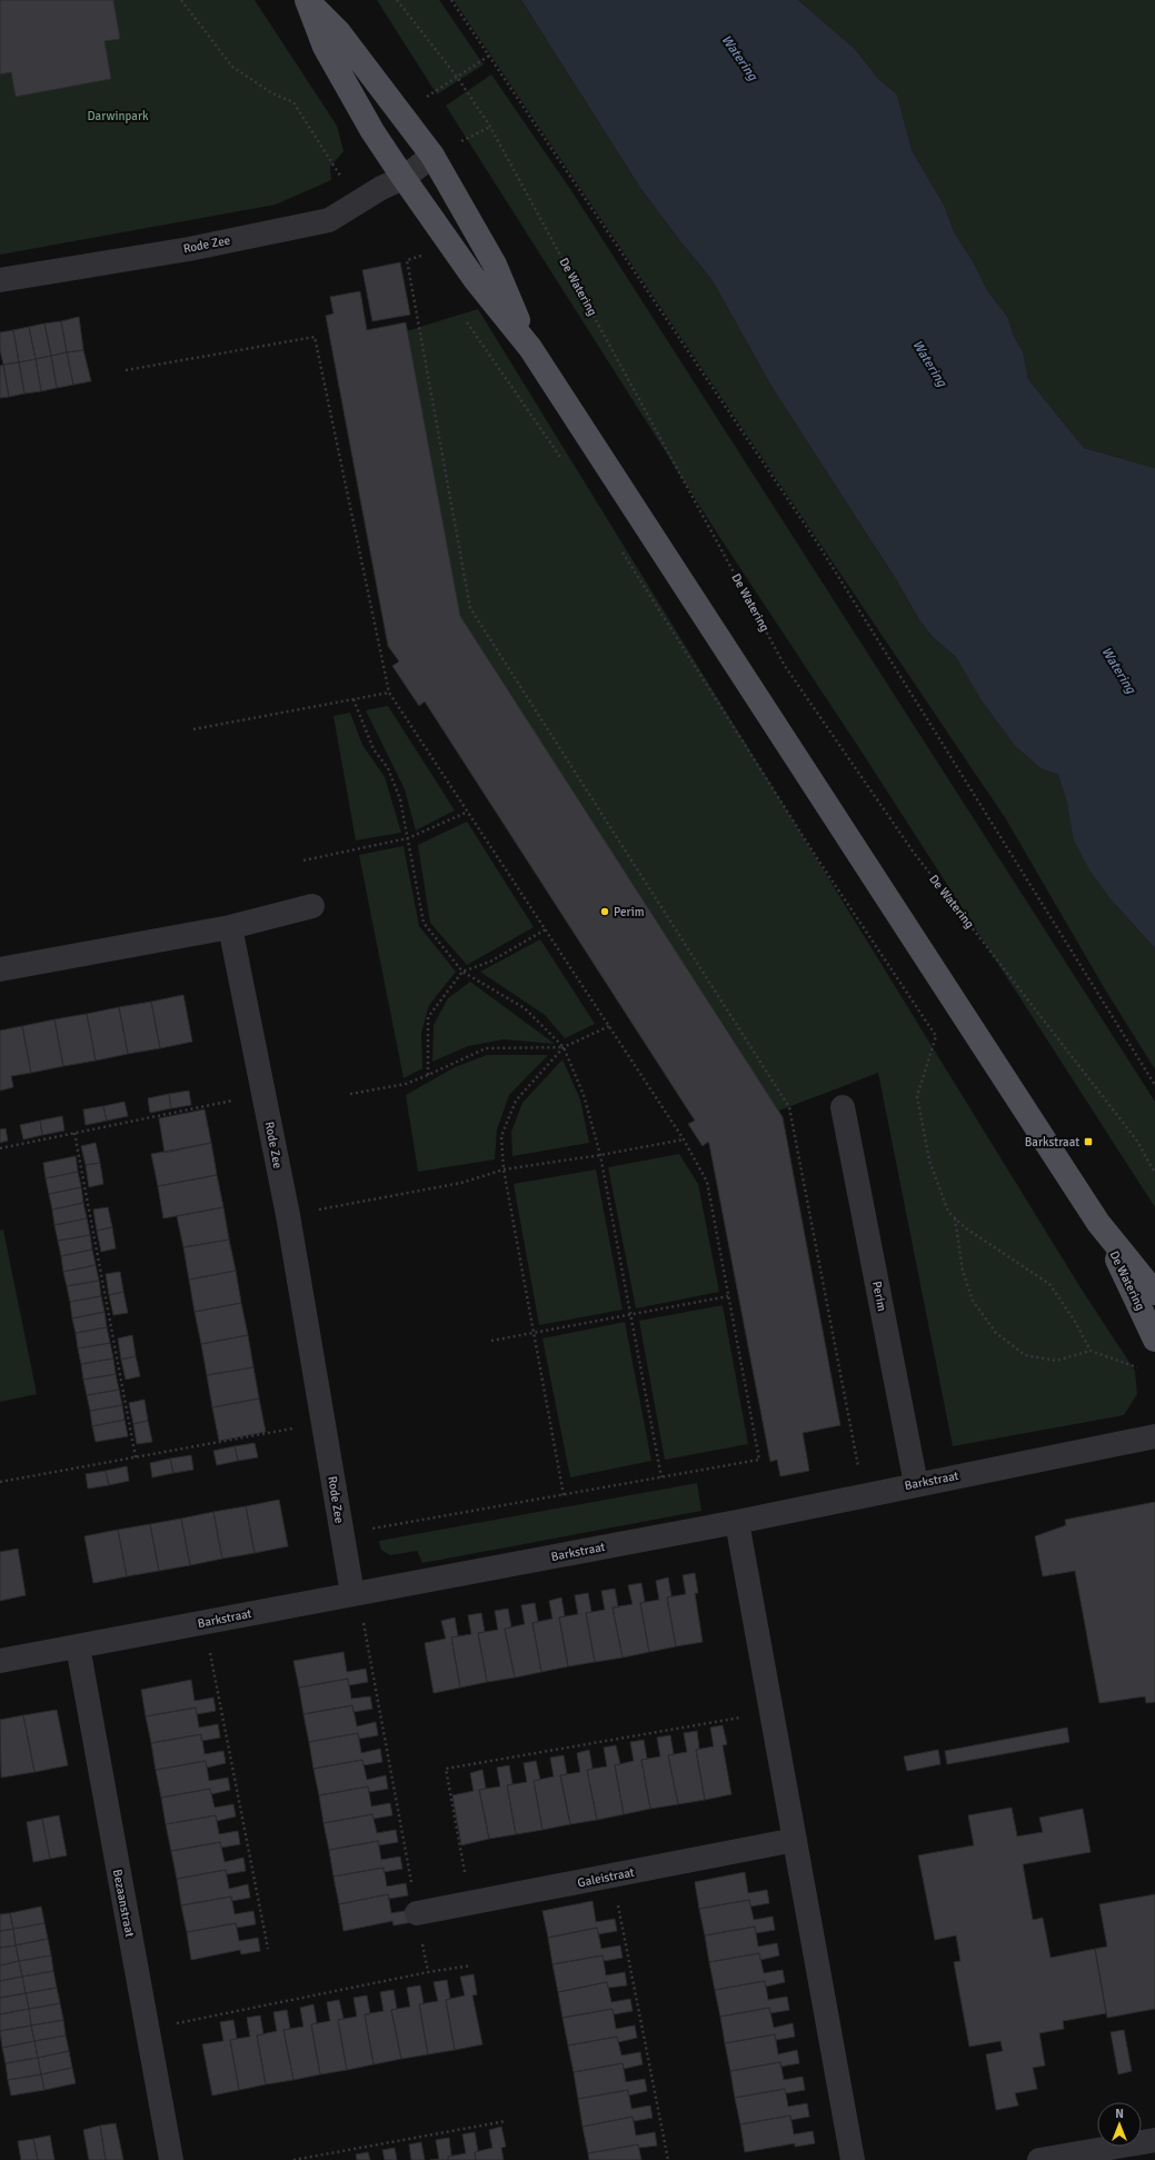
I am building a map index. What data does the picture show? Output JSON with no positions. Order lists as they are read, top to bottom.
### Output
{
  "streets": {
    "main road": ["De Watering"],
    "street": [
      "Rode Zee",
      "Perim",
      "Barkstraat",
      "Galeistraat",
      "Bezaanstraat"
    ]
  },
  "crossings": [
    ["Rode Zee", "De Watering"],
    ["Rode Zee", "Barkstraat"],
    ["Perim", "Barkstraat"],
    ["Barkstraat", "Bezaanstraat"]
  ],
  "water": ["Watering"],
  "parks": ["Darwinpark"],
  "places": {
    "other": ["Perim"],
    "transit": ["Barkstraat"]
  },
  "north": "top"
}
